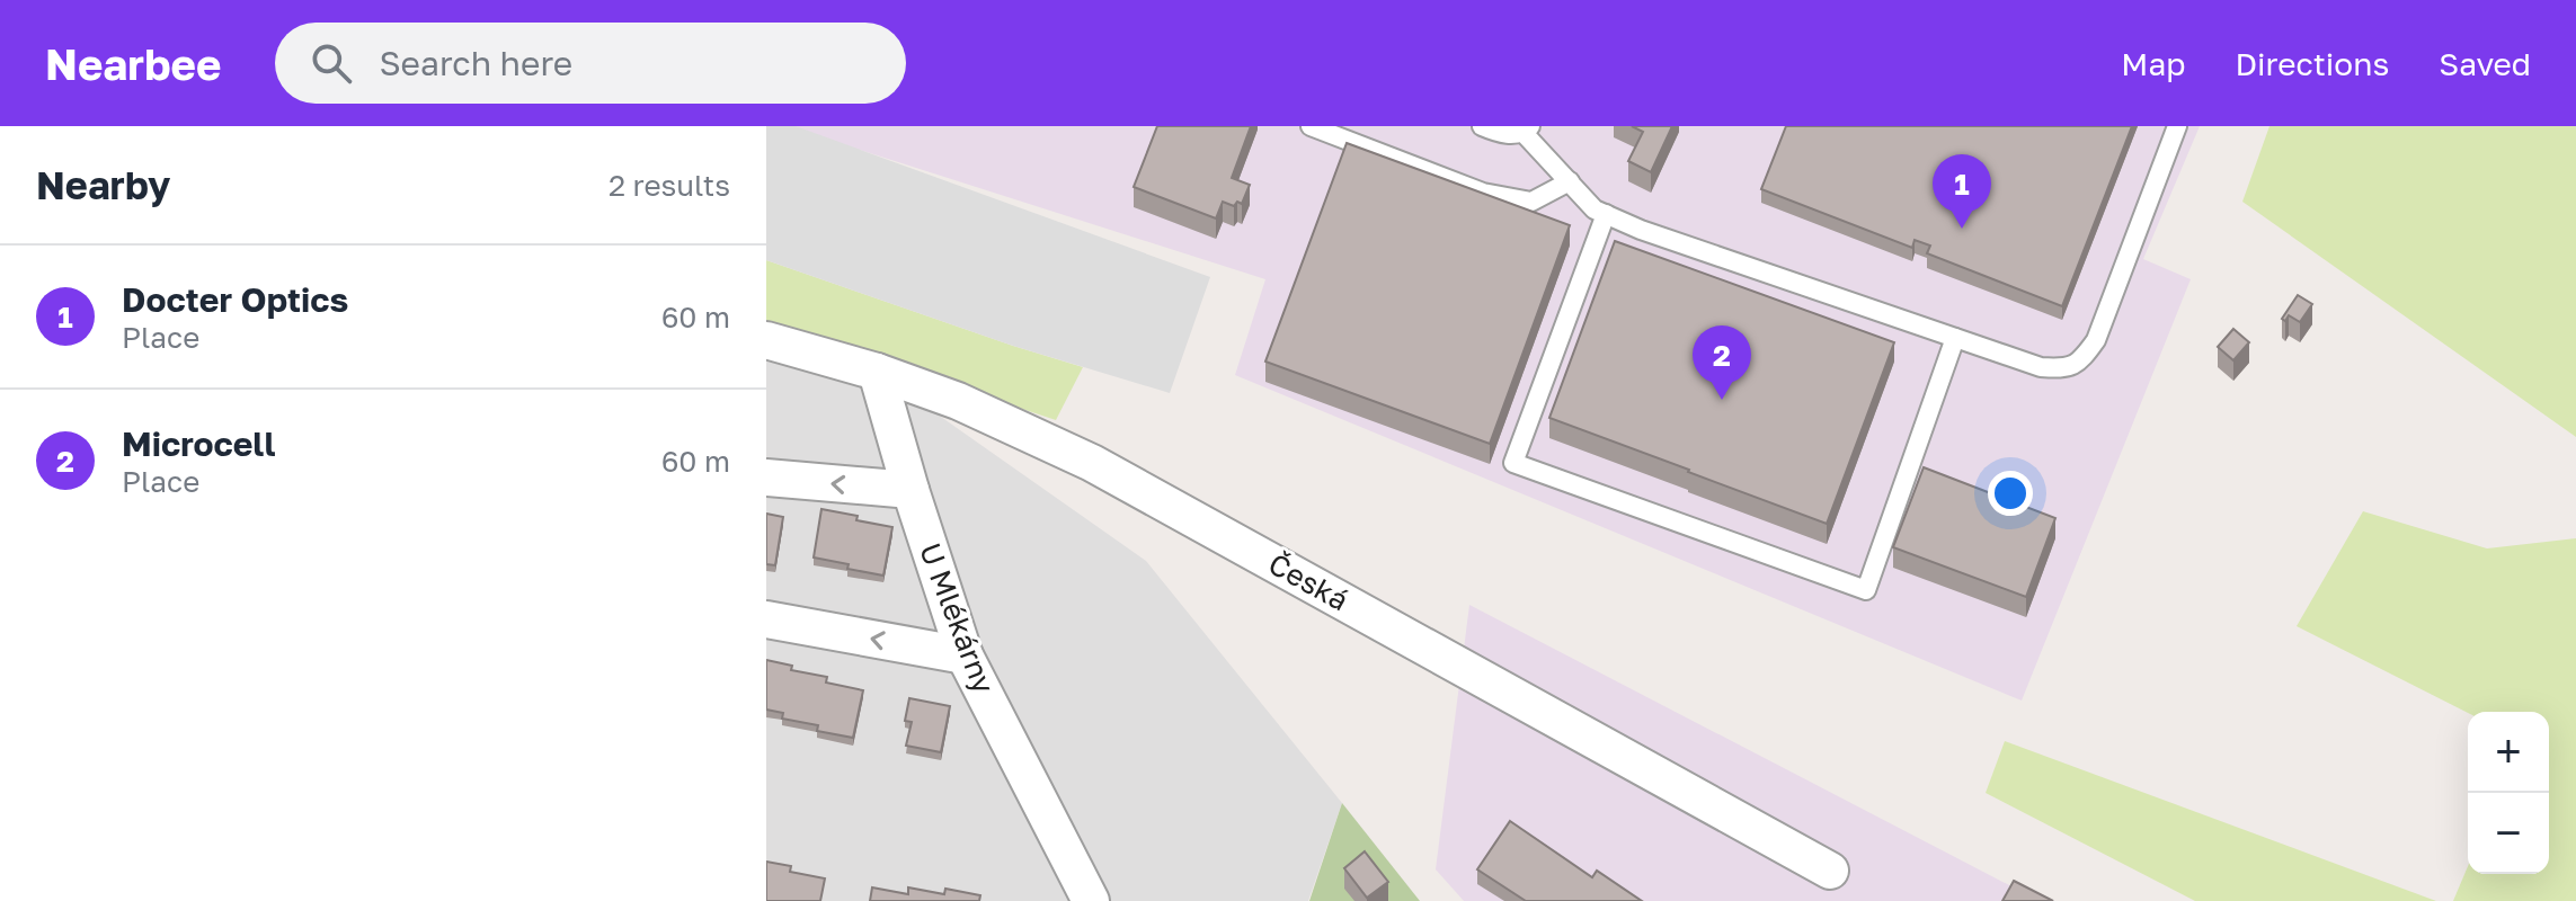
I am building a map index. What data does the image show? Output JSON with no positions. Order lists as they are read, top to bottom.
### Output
{
  "streets": {
    "street": ["Česká", "U Mlékárny"]
  },
  "crossings": [
    ["Česká", "U Mlékárny"]
  ],
  "page": {
    "header": "Nearbee",
    "search": "Search here",
    "nav": ["Map", "Directions", "Saved"],
    "heading": ["Nearby", "2 results"],
    "pins": ["1", "2"],
    "list": [
      {
        "mark": "1",
        "name": "Docter Optics",
        "note": "Place",
        "value": "60 m"
      },
      {
        "mark": "2",
        "name": "Microcell",
        "note": "Place",
        "value": "60 m"
      }
    ],
    "map_buttons": ["+", "−"]
  }
}
